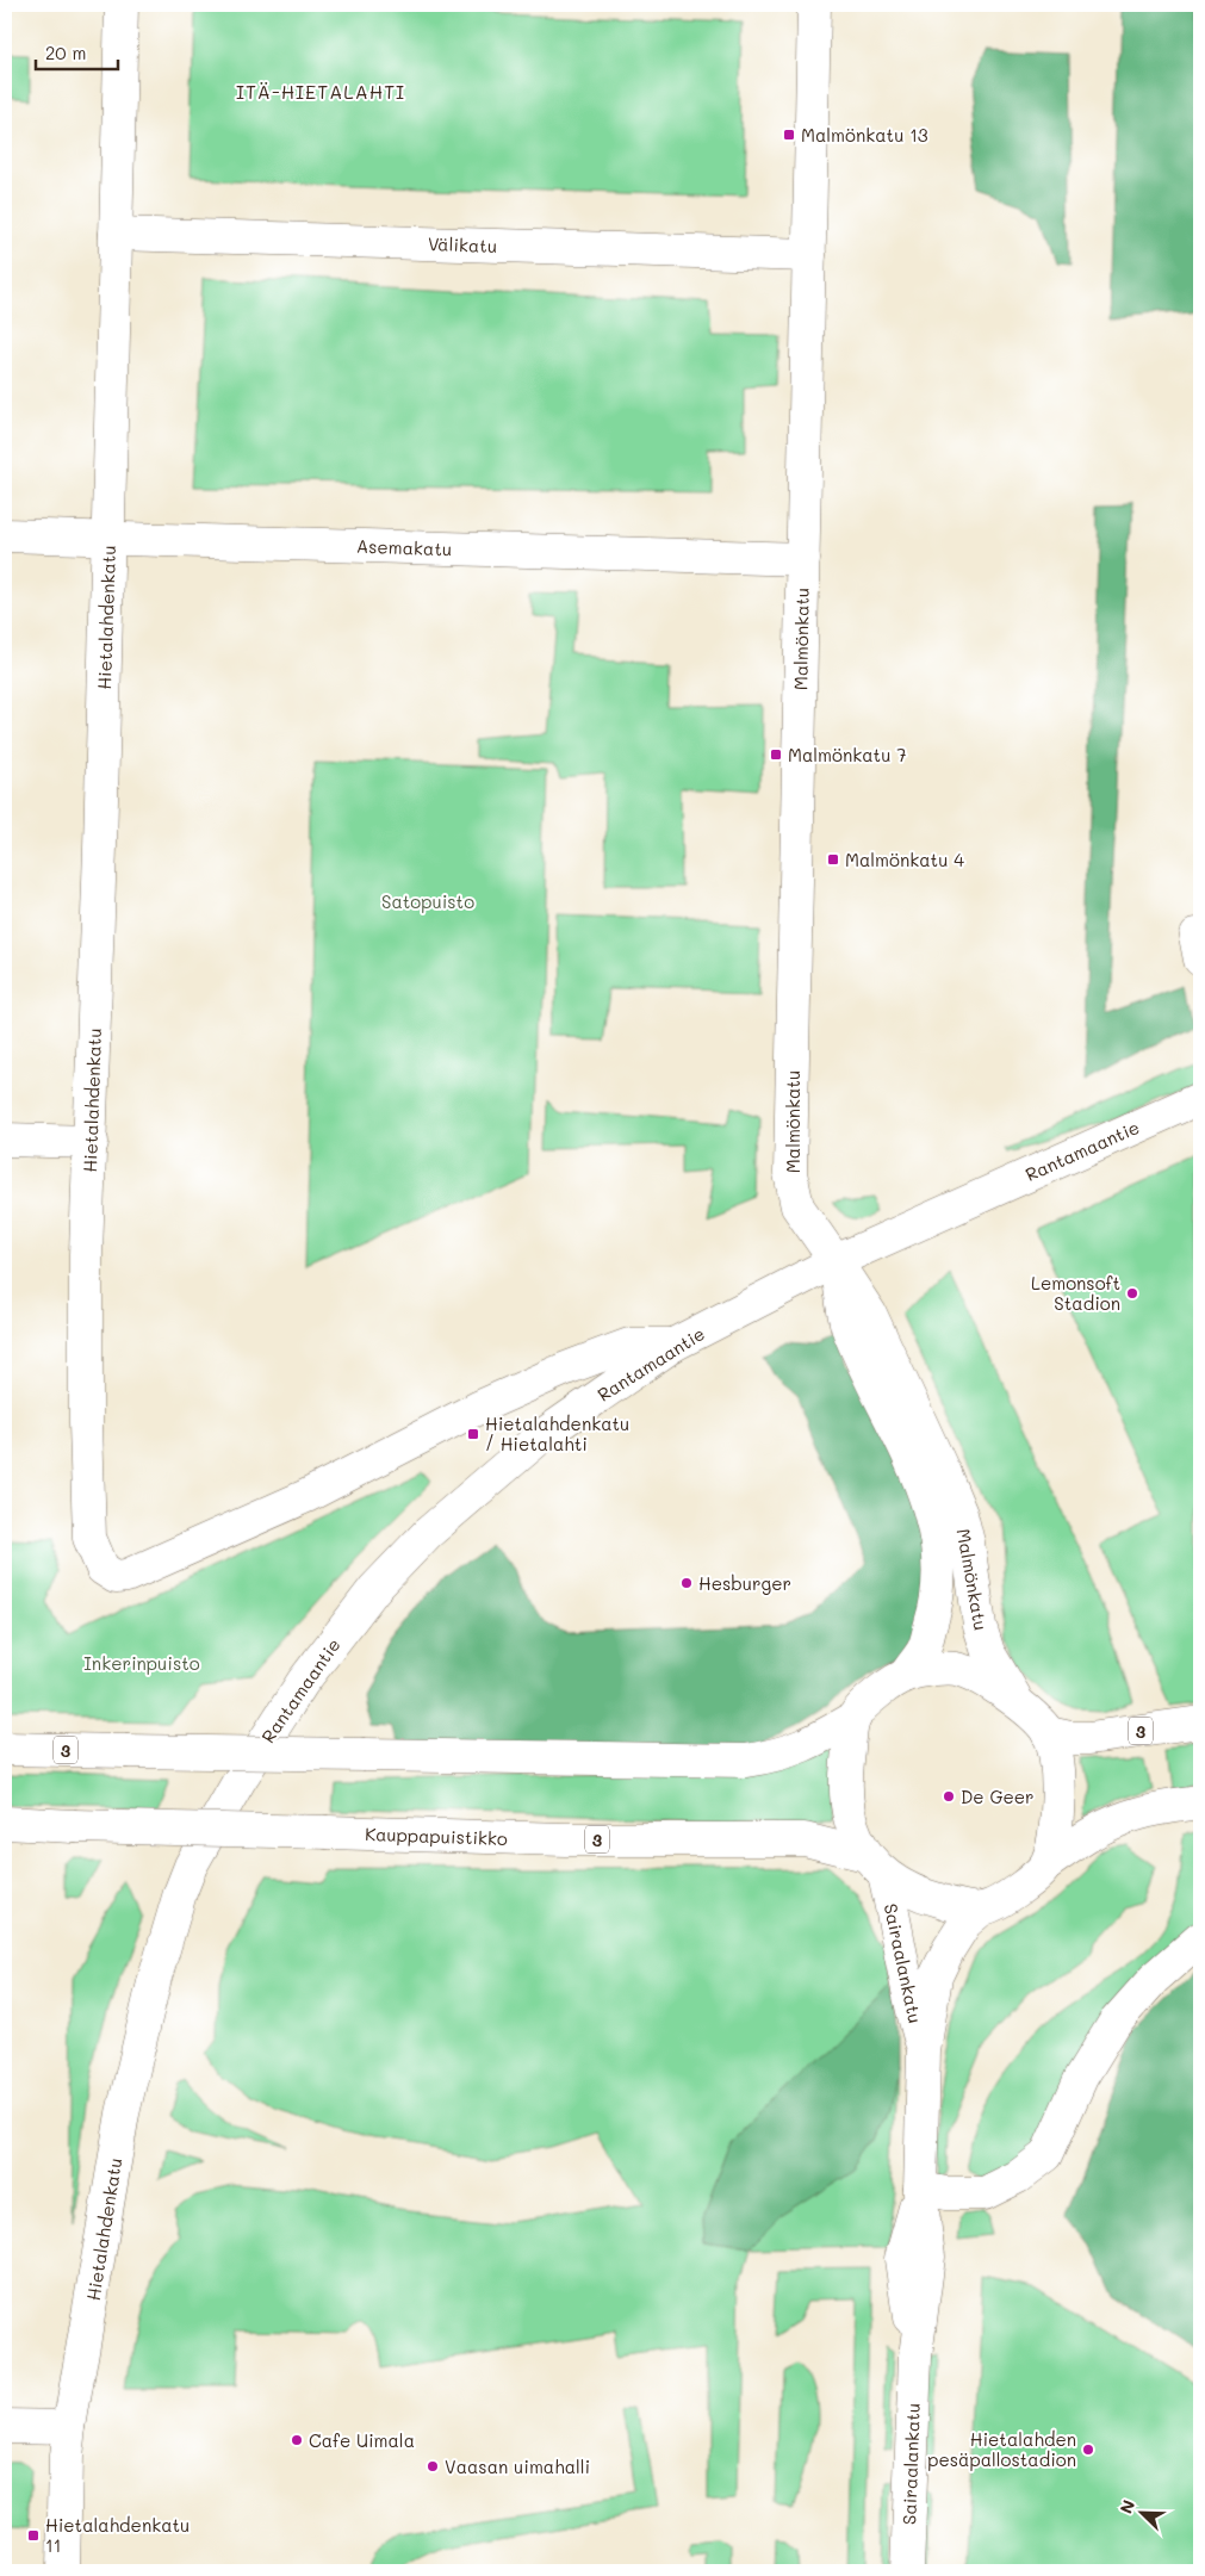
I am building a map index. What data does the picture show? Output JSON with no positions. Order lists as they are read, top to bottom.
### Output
{
  "streets": {
    "main road": [
      "Välikatu",
      "Asemakatu",
      "Hietalahdenkatu",
      "Malmönkatu",
      "Rantamaantie",
      "3",
      "Kauppapuistikko",
      "Sairaalankatu"
    ]
  },
  "crossings": [
    ["Välikatu", "Hietalahdenkatu"],
    ["Välikatu", "Malmönkatu"],
    ["Asemakatu", "Hietalahdenkatu"],
    ["Asemakatu", "Malmönkatu"],
    ["Hietalahdenkatu", "Rantamaantie"],
    ["Malmönkatu", "Rantamaantie"],
    ["Malmönkatu", "3"],
    ["3", "Kauppapuistikko"],
    ["3", "Sairaalankatu"],
    ["Kauppapuistikko", "Sairaalankatu"]
  ],
  "districts": ["ITÄ-HIETALAHTI"],
  "parks": ["Satopuisto", "Inkerinpuisto"],
  "places": {
    "transit": [
      "Malmönkatu 13",
      "Malmönkatu 7",
      "Malmönkatu 4",
      "Hietalahdenkatu / Hietalahti",
      "Hietalahdenkatu 11"
    ],
    "other": [
      "Lemonsoft Stadion",
      "Hesburger",
      "De Geer",
      "Cafe Uimala",
      "Hietalahden pesäpallostadion",
      "Vaasan uimahalli"
    ]
  },
  "scale_bar": "20 m",
  "north": "top left"
}
